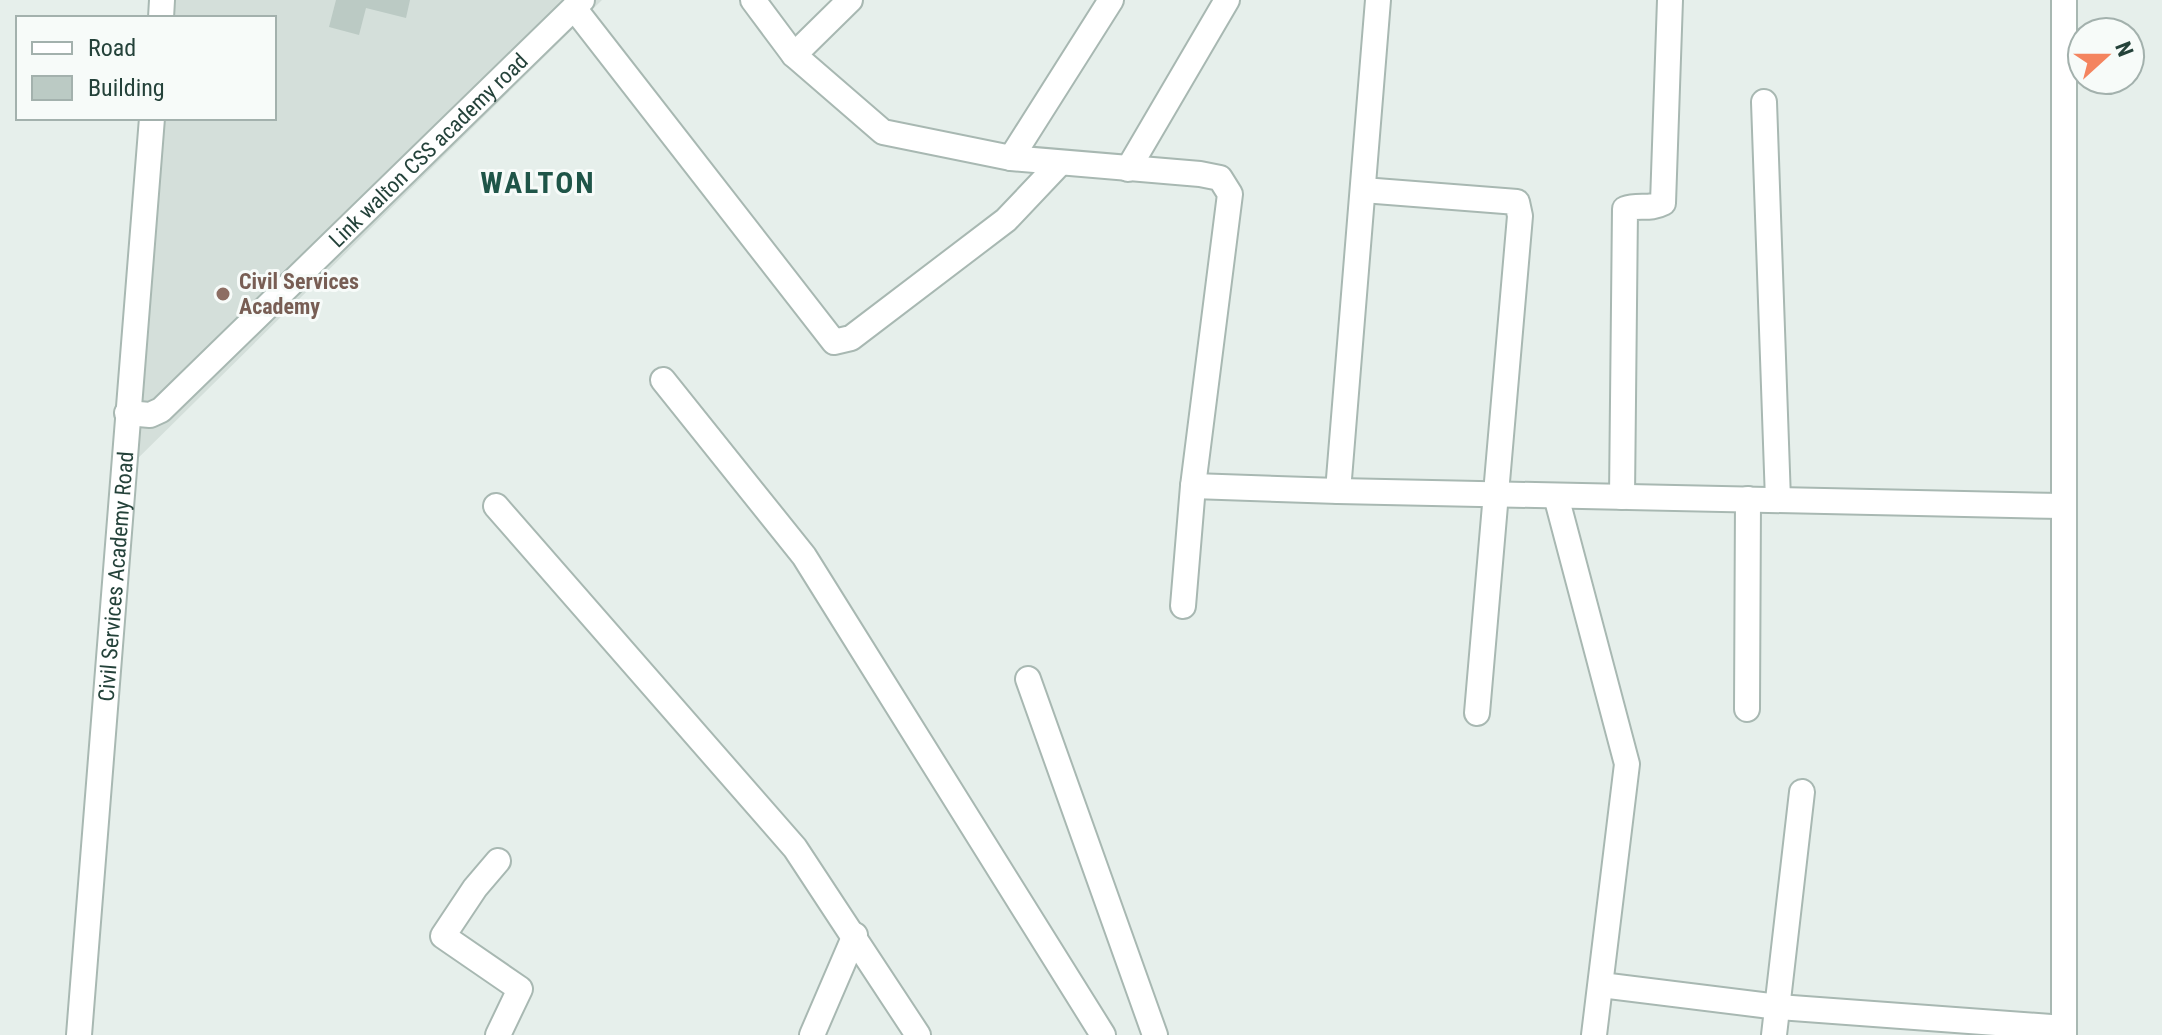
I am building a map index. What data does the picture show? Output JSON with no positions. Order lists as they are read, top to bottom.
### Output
{
  "streets": {
    "street": ["Link walton CSS academy road", "Civil Services Academy Road"]
  },
  "crossings": [
    ["Link walton CSS academy road", "Civil Services Academy Road"]
  ],
  "districts": ["WALTON"],
  "places": ["Civil Services Academy"],
  "legend": ["Road", "Building"],
  "north": "right"
}
